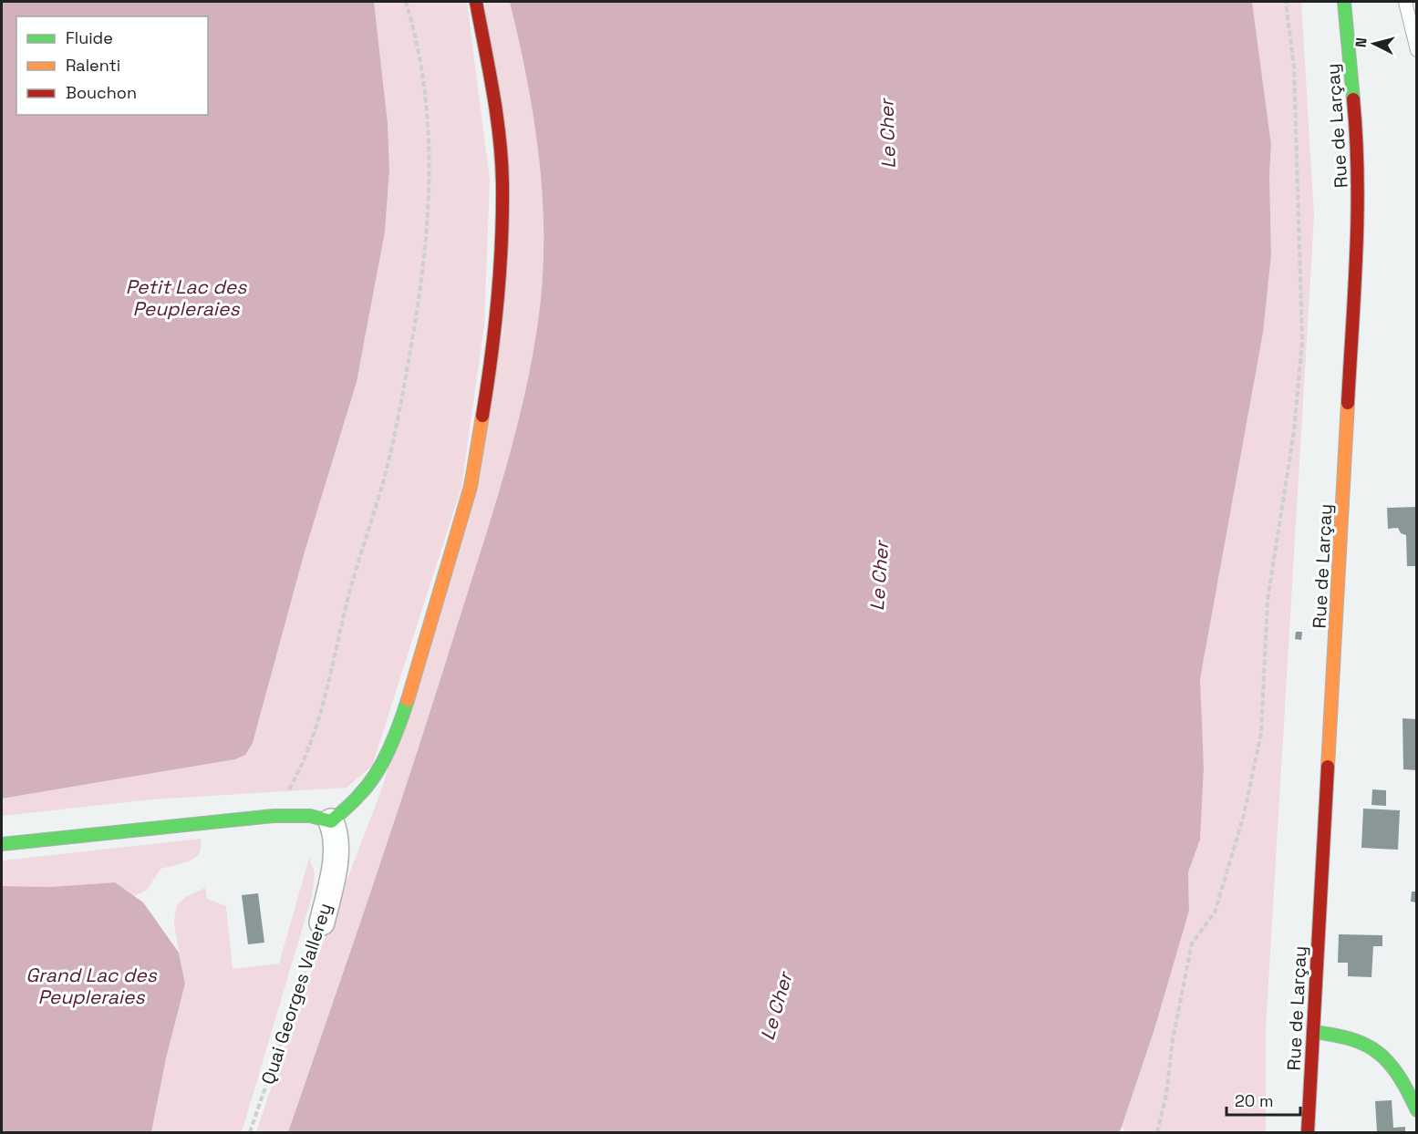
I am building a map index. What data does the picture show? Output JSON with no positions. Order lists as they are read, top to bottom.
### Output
{
  "streets": {
    "street": ["Rue de Larçay", "Quai Georges Vallerey"]
  },
  "water": ["Le Cher", "Petit Lac des Peupleraies", "Grand Lac des Peupleraies"],
  "legend": ["Fluide", "Ralenti", "Bouchon"],
  "scale_bar": "20 m",
  "north": "left"
}
